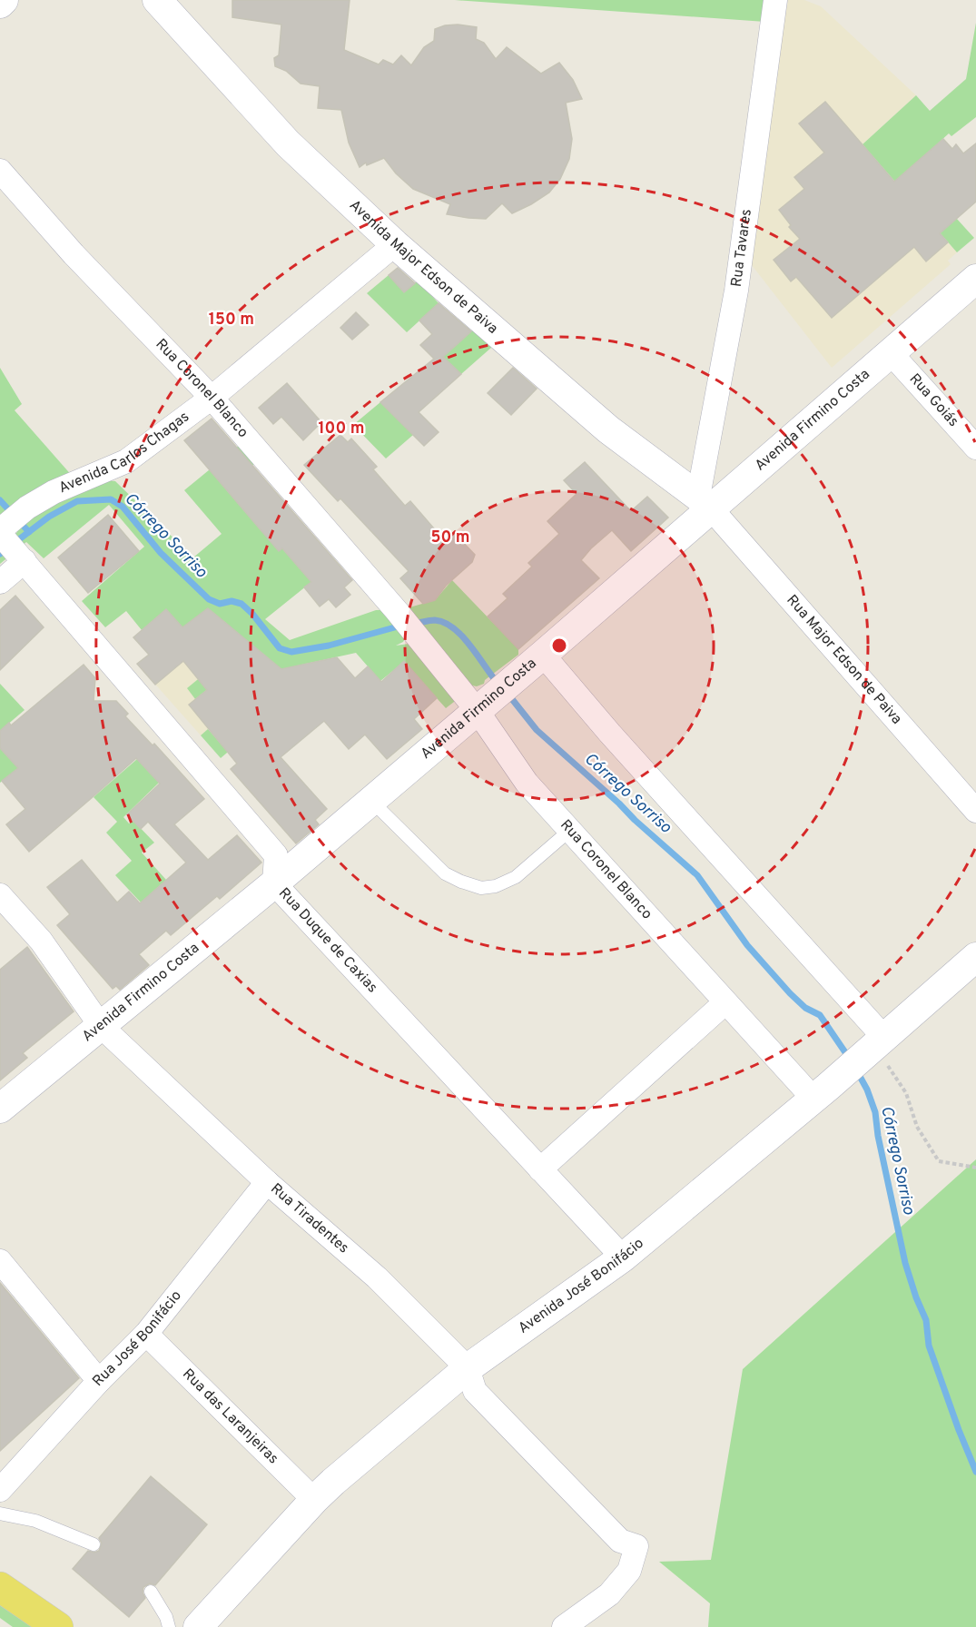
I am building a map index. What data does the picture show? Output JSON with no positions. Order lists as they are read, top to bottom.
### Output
{
  "streets": {
    "street": [
      "Rua Tavares",
      "Avenida Major Edson de Paiva",
      "Rua Coronel Blanco",
      "Rua Goiás",
      "Avenida Firmino Costa",
      "Avenida Carlos Chagas",
      "Rua Major Edson de Paiva",
      "Rua Duque de Caxias",
      "Rua Tiradentes",
      "Avenida José Bonifácio",
      "Rua José Bonifácio",
      "Rua das Laranjeiras"
    ]
  },
  "crossings": [
    ["Rua Tavares", "Avenida Major Edson de Paiva"],
    ["Rua Tavares", "Avenida Firmino Costa"],
    ["Rua Tavares", "Rua Major Edson de Paiva"],
    ["Avenida Major Edson de Paiva", "Avenida Firmino Costa"],
    ["Avenida Major Edson de Paiva", "Avenida Carlos Chagas"],
    ["Avenida Major Edson de Paiva", "Rua Major Edson de Paiva"],
    ["Rua Coronel Blanco", "Avenida Firmino Costa"],
    ["Rua Coronel Blanco", "Avenida Carlos Chagas"],
    ["Rua Coronel Blanco", "Avenida José Bonifácio"],
    ["Rua Goiás", "Avenida Firmino Costa"],
    ["Avenida Firmino Costa", "Rua Major Edson de Paiva"],
    ["Avenida Firmino Costa", "Rua Duque de Caxias"],
    ["Avenida Firmino Costa", "Rua Tiradentes"],
    ["Avenida Carlos Chagas", "Rua Duque de Caxias"],
    ["Rua Duque de Caxias", "Avenida José Bonifácio"],
    ["Rua Tiradentes", "Avenida José Bonifácio"],
    ["Rua Tiradentes", "Rua José Bonifácio"],
    ["Avenida José Bonifácio", "Rua das Laranjeiras"],
    ["Rua José Bonifácio", "Rua das Laranjeiras"]
  ],
  "water": ["Córrego Sorriso"],
  "rings": ["150 m", "100 m", "50 m"]
}
